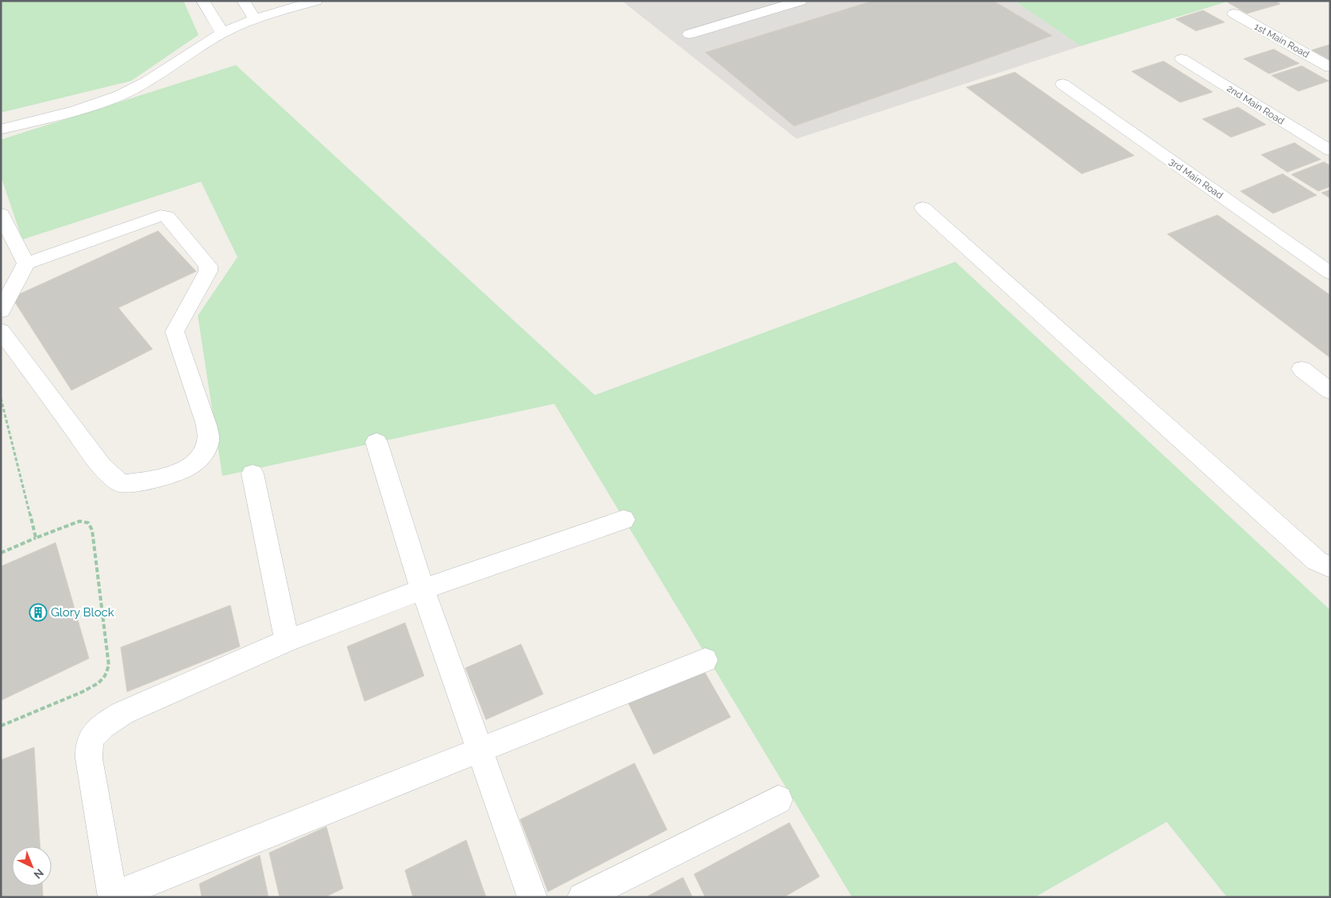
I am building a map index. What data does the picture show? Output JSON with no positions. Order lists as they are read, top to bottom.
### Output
{
  "streets": {
    "street": ["1st Main Road", "2nd Main Road", "3rd Main Road"]
  },
  "places": {
    "building": ["Glory Block"]
  },
  "north": "bottom right"
}
